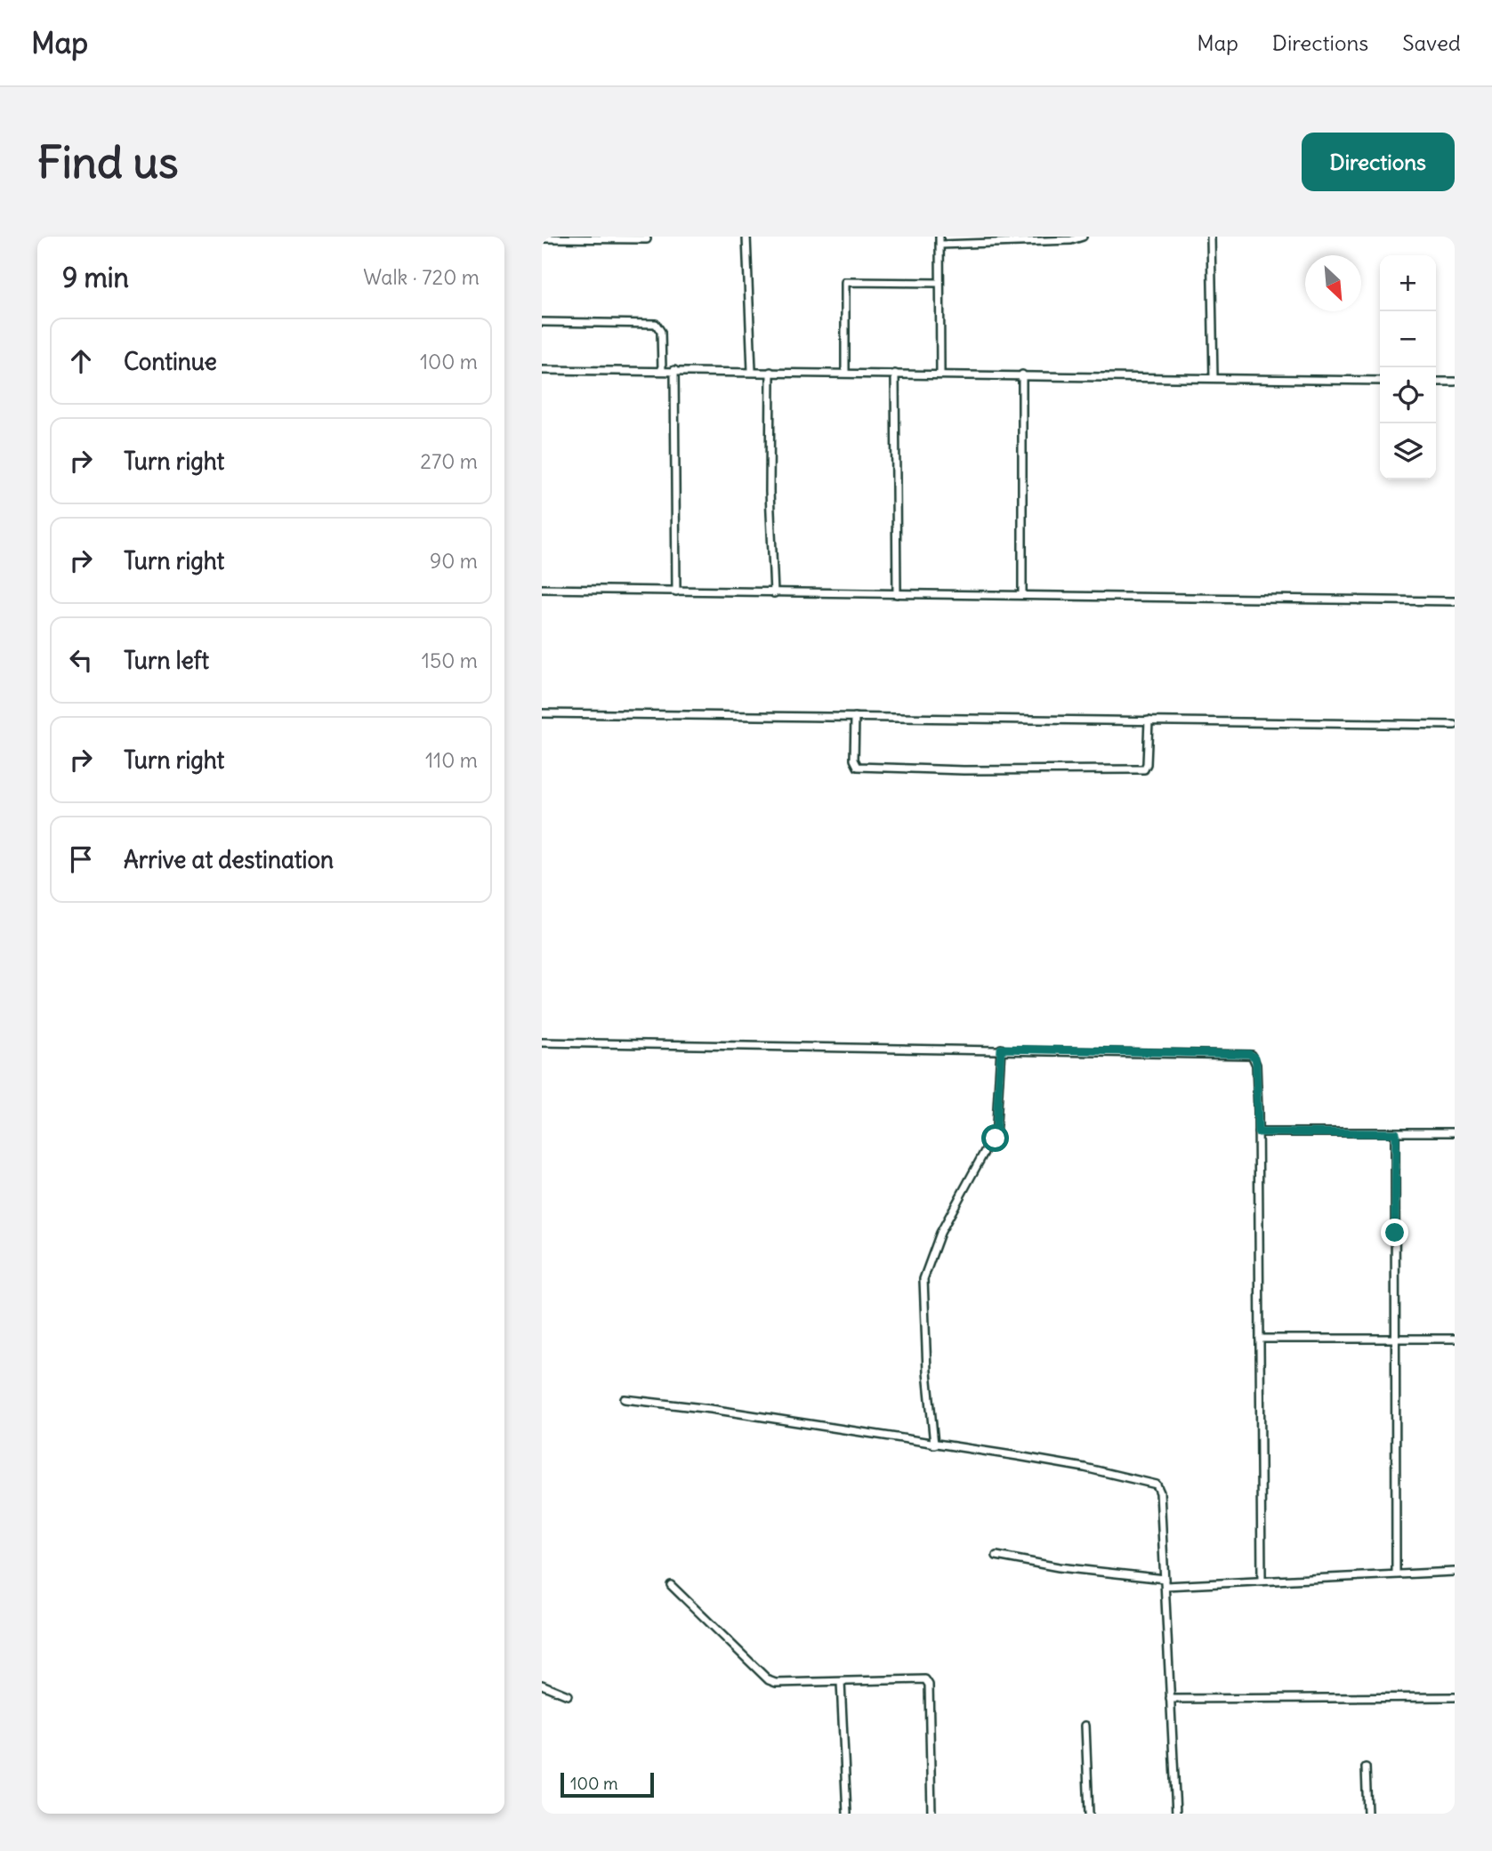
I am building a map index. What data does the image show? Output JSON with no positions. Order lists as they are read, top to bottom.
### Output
{
  "scale_bar": "100 m",
  "north": "bottom right",
  "page": {
    "header": "Map",
    "nav": ["Map", "Directions", "Saved"],
    "buttons": "Directions",
    "title": "Find us",
    "heading": ["9 min", "Walk · 720 m"],
    "map_buttons": ["+", "−"],
    "list": [
      ["Continue", "100 m"],
      ["Turn right", "270 m"],
      ["Turn right", "90 m"],
      ["Turn left", "150 m"],
      ["Turn right", "110 m"],
      "Arrive at destination"
    ],
    "scale": "100 m"
  }
}
